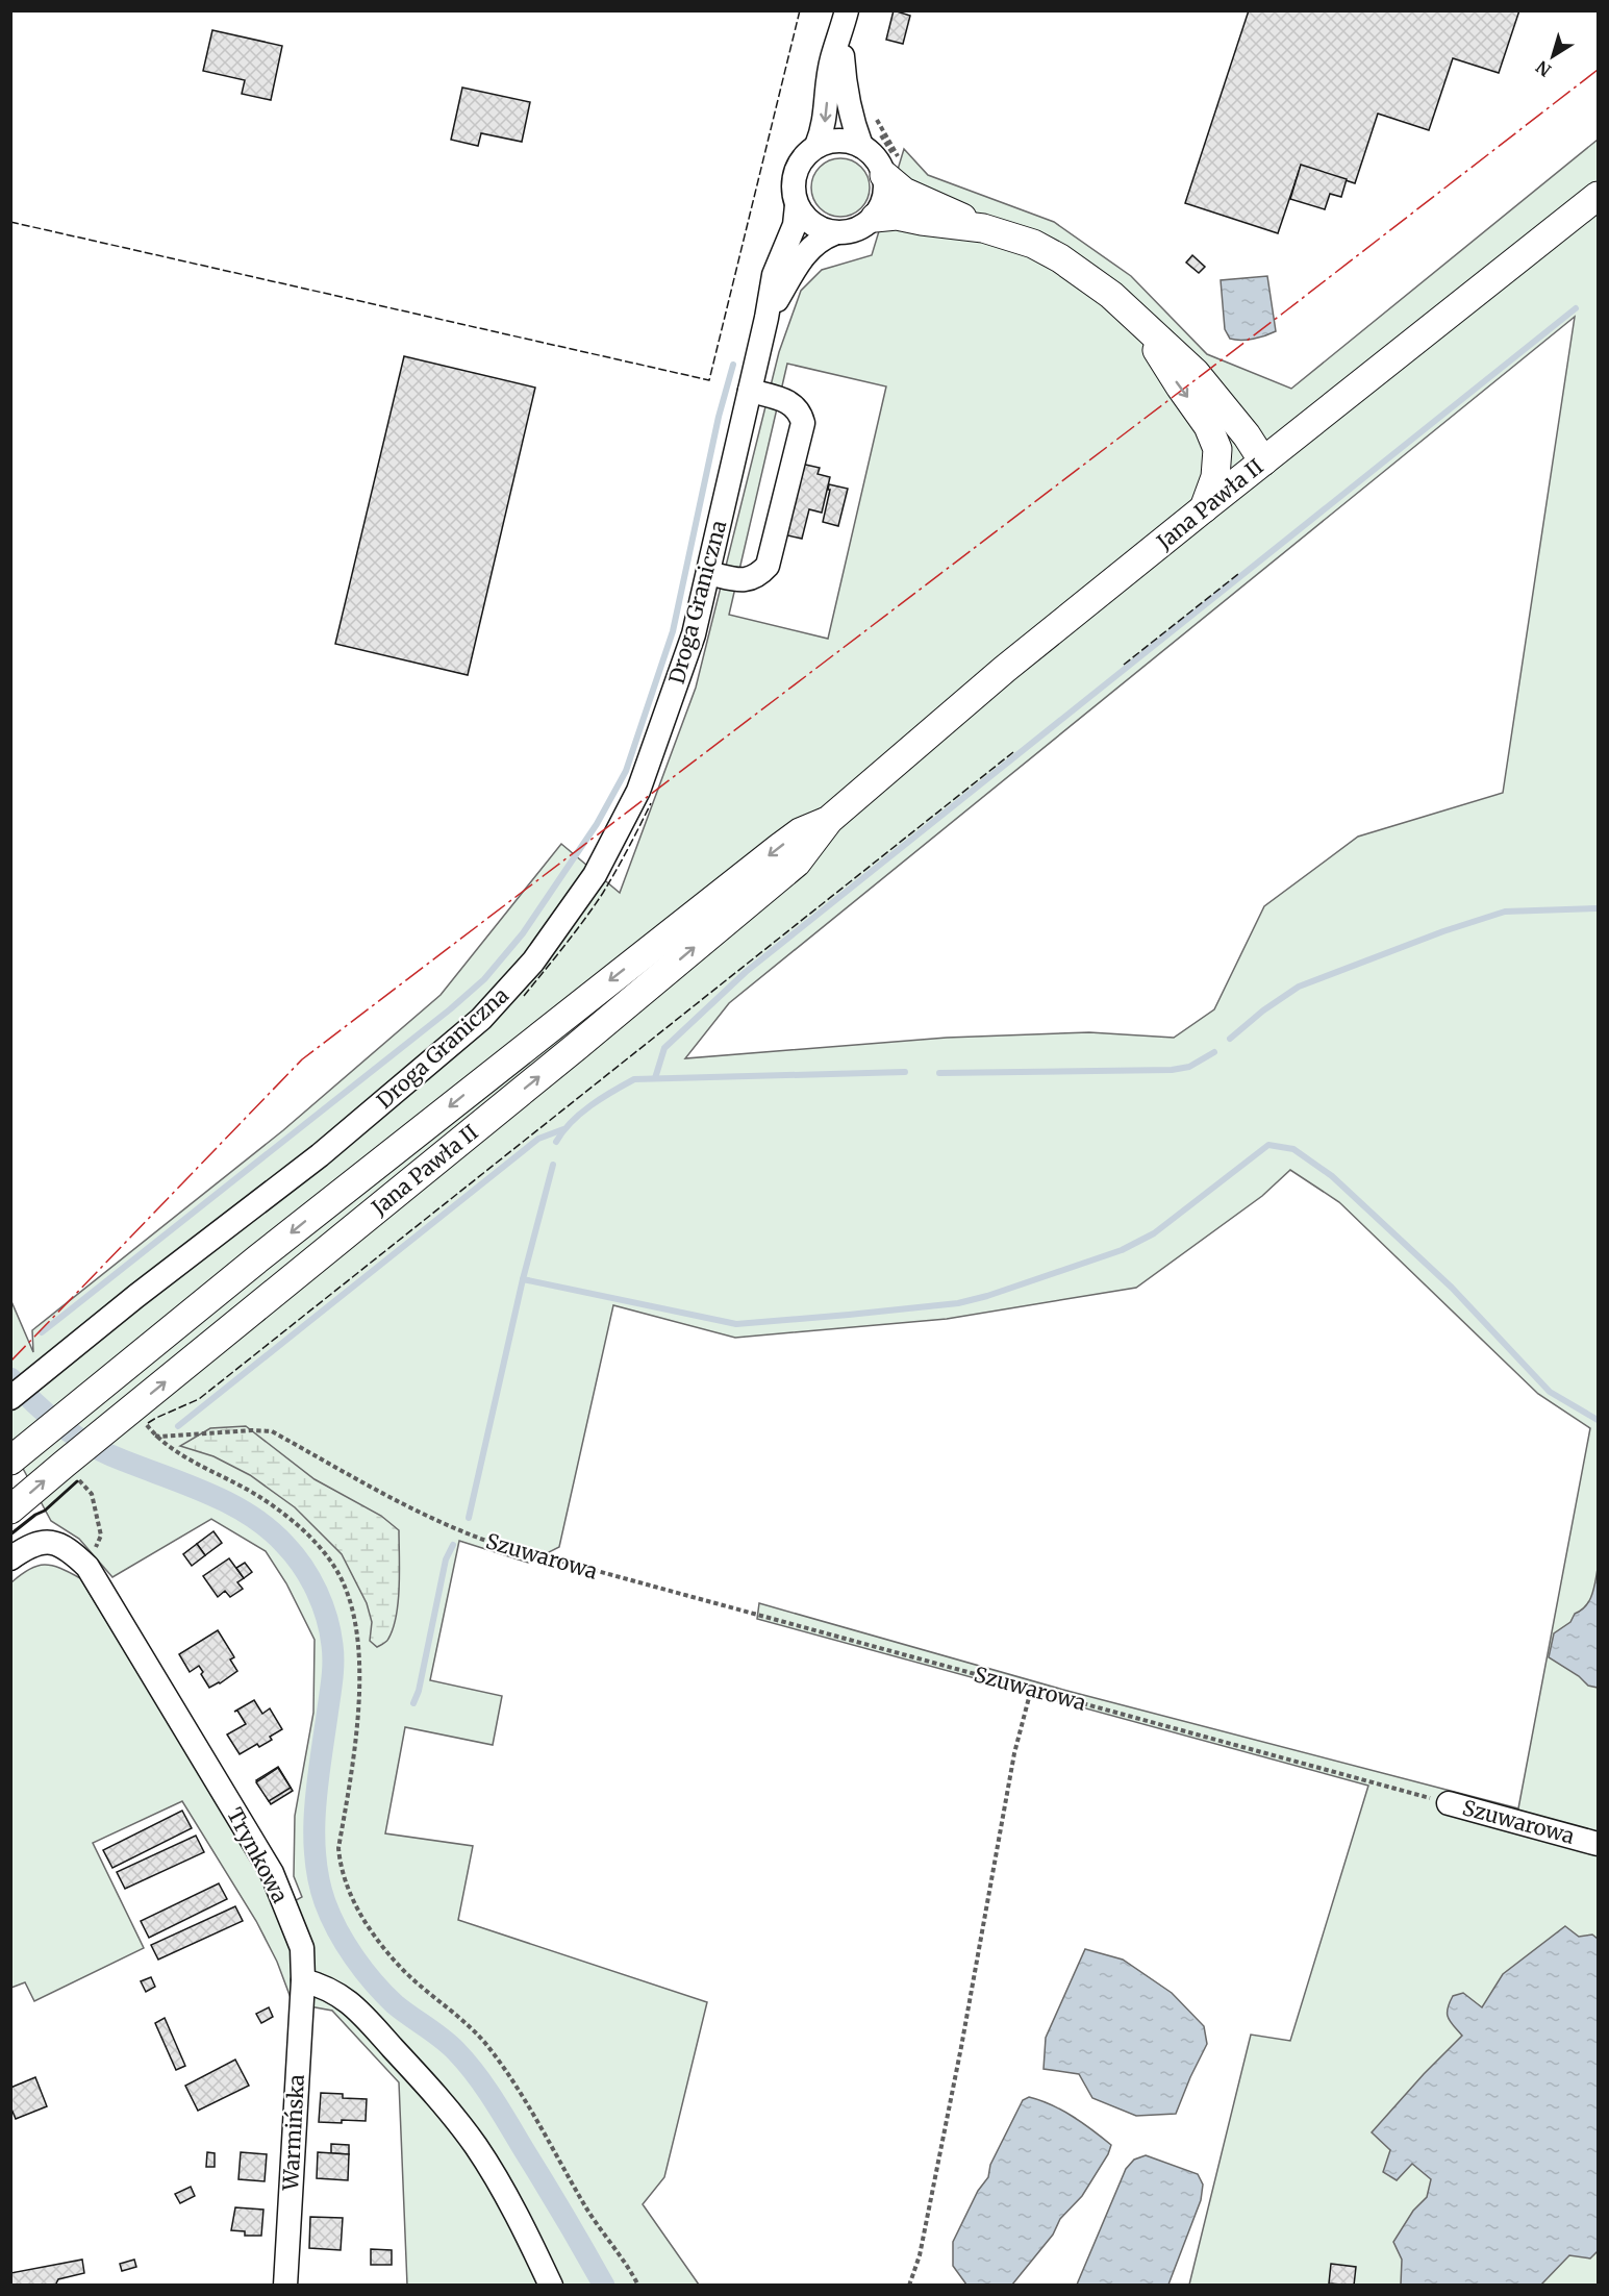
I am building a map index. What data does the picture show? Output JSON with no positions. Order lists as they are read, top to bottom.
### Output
{
  "streets": {
    "main road": ["Jana Pawła II"],
    "street": [
      "Droga Graniczna",
      "Szuwarowa",
      "Trynkowa",
      "Warmińska"
    ]
  },
  "crossings": [
    ["Trynkowa", "Warmińska"]
  ],
  "north": "bottom left"
}
